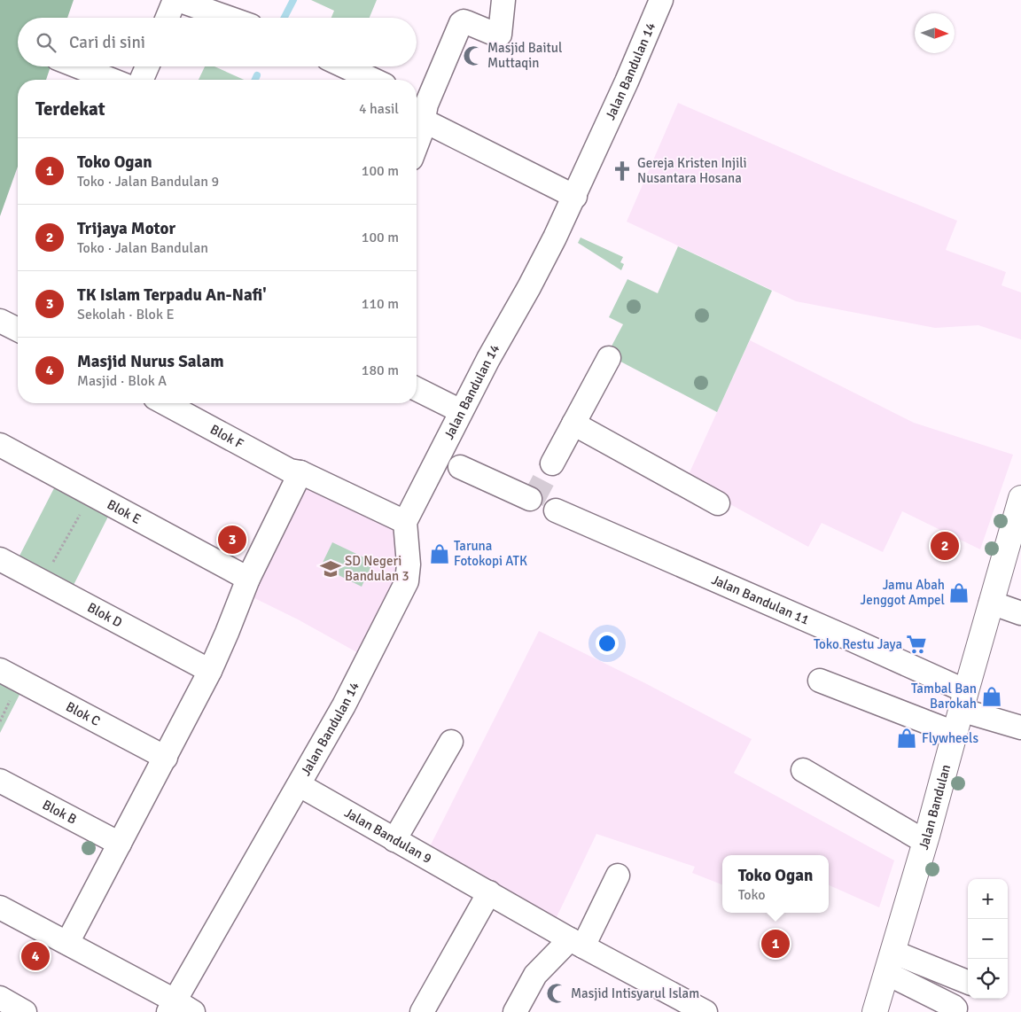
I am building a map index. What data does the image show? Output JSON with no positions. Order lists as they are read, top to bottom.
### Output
{
  "streets": {
    "main road": ["Jalan Bandulan"],
    "street": [
      "Jalan Bandulan 14",
      "Blok F",
      "Blok E",
      "Jalan Bandulan 11",
      "Blok D",
      "Blok C",
      "Blok B",
      "Jalan Bandulan 9"
    ]
  },
  "crossings": [
    ["Jalan Bandulan 14", "Blok F"],
    ["Jalan Bandulan 14", "Jalan Bandulan 9"],
    ["Jalan Bandulan 11", "Jalan Bandulan"]
  ],
  "places": {
    "mosque": ["Masjid Baitul Muttaqin", "Masjid Intisyarul Islam"],
    "church": ["Gereja Kristen Injili Nusantara Hosana"],
    "shop": [
      "Taruna Fotokopi ATK",
      "Jamu Abah Jenggot Ampel",
      "Tambal Ban Barokah",
      "Flywheels"
    ],
    "school or university": ["SD Negeri Bandulan 3"],
    "supermarket": ["Toko Restu Jaya"]
  },
  "north": "right",
  "page": {
    "search": "Cari di sini",
    "heading": ["Terdekat", "4 hasil"],
    "list": [
      {
        "mark": "1",
        "name": "Toko Ogan",
        "note": "Toko · Jalan Bandulan 9",
        "value": "100 m"
      },
      {
        "mark": "2",
        "name": "Trijaya Motor",
        "note": "Toko · Jalan Bandulan",
        "value": "100 m"
      },
      {
        "mark": "3",
        "name": "TK Islam Terpadu An-Nafi'",
        "note": "Sekolah · Blok E",
        "value": "110 m"
      },
      {
        "mark": "4",
        "name": "Masjid Nurus Salam",
        "note": "Masjid · Blok A",
        "value": "180 m"
      }
    ],
    "pins": [
      "3",
      "2",
      "1",
      "4"
    ],
    "popup": ["Toko Ogan", "Toko"],
    "map_buttons": ["+", "−"]
  }
}
